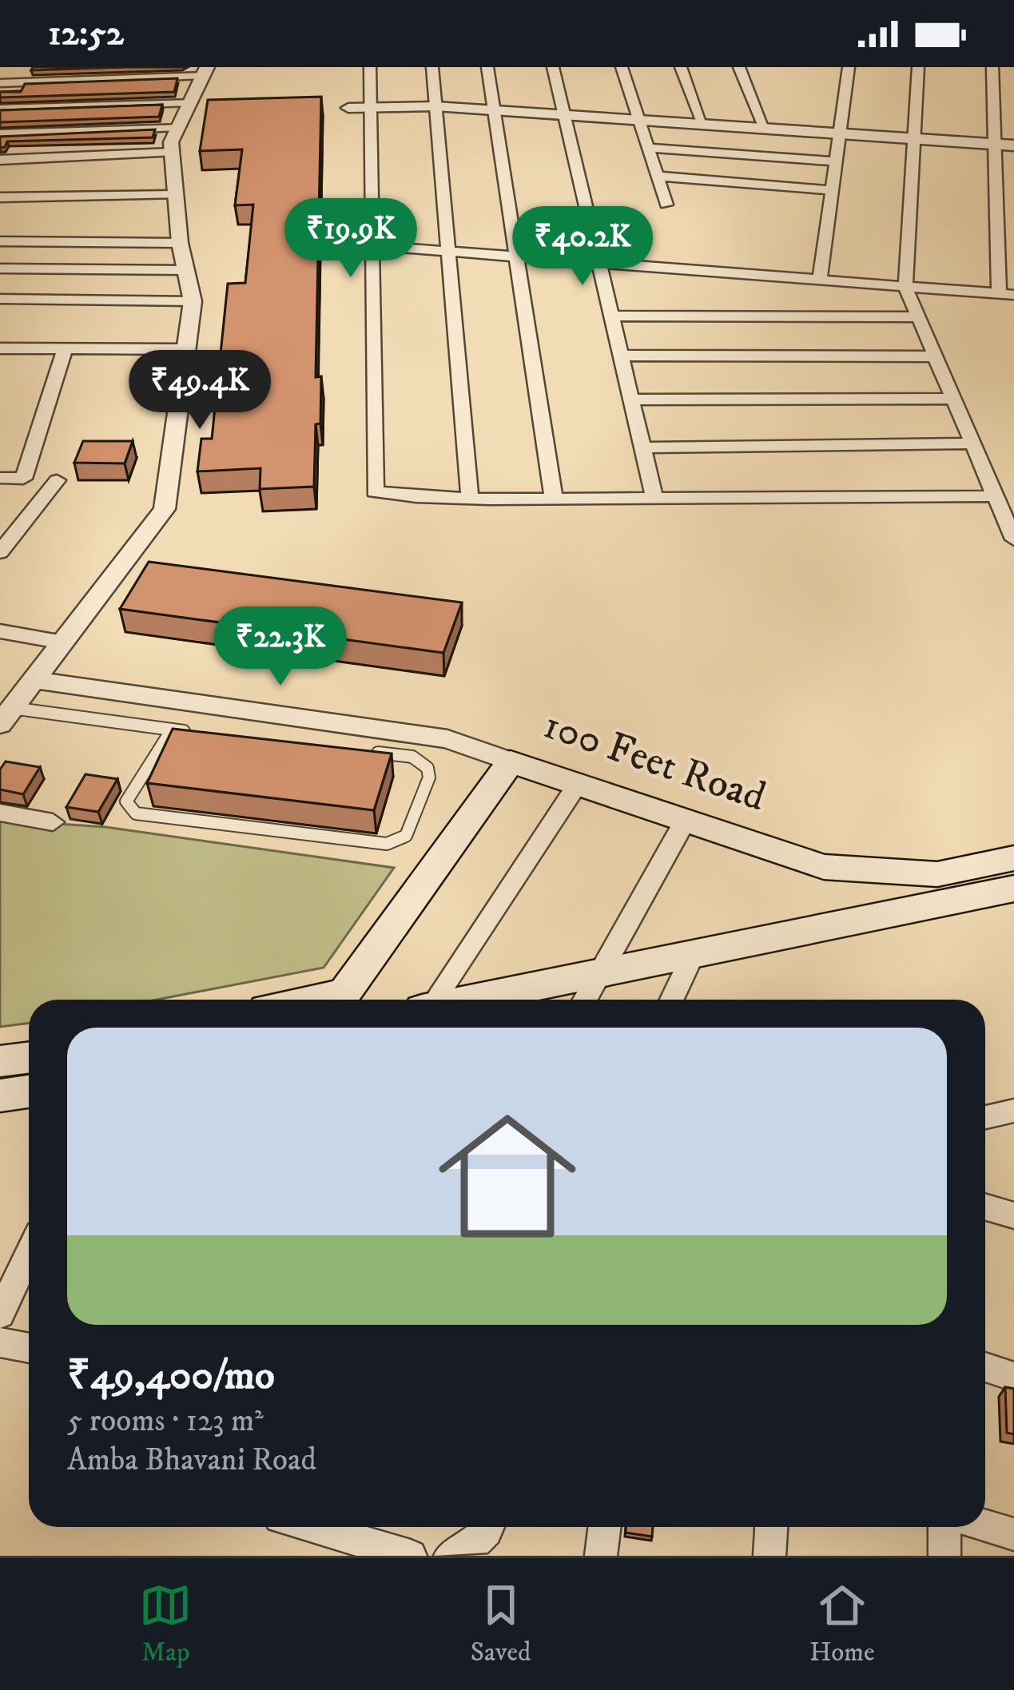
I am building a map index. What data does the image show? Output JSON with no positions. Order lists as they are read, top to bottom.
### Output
{
  "streets": {
    "main road": ["100 Feet Road"]
  },
  "page": {
    "status": "12:52",
    "price": [
      "₹19.9K",
      "₹40.2K",
      "₹49.4K",
      "₹22.3K"
    ],
    "list": [
      {
        "name": "₹49,400/mo",
        "note": "5 rooms · 123 m² · Amba Bhavani Road"
      }
    ],
    "tabs": ["Map", "Saved", "Home"]
  }
}
